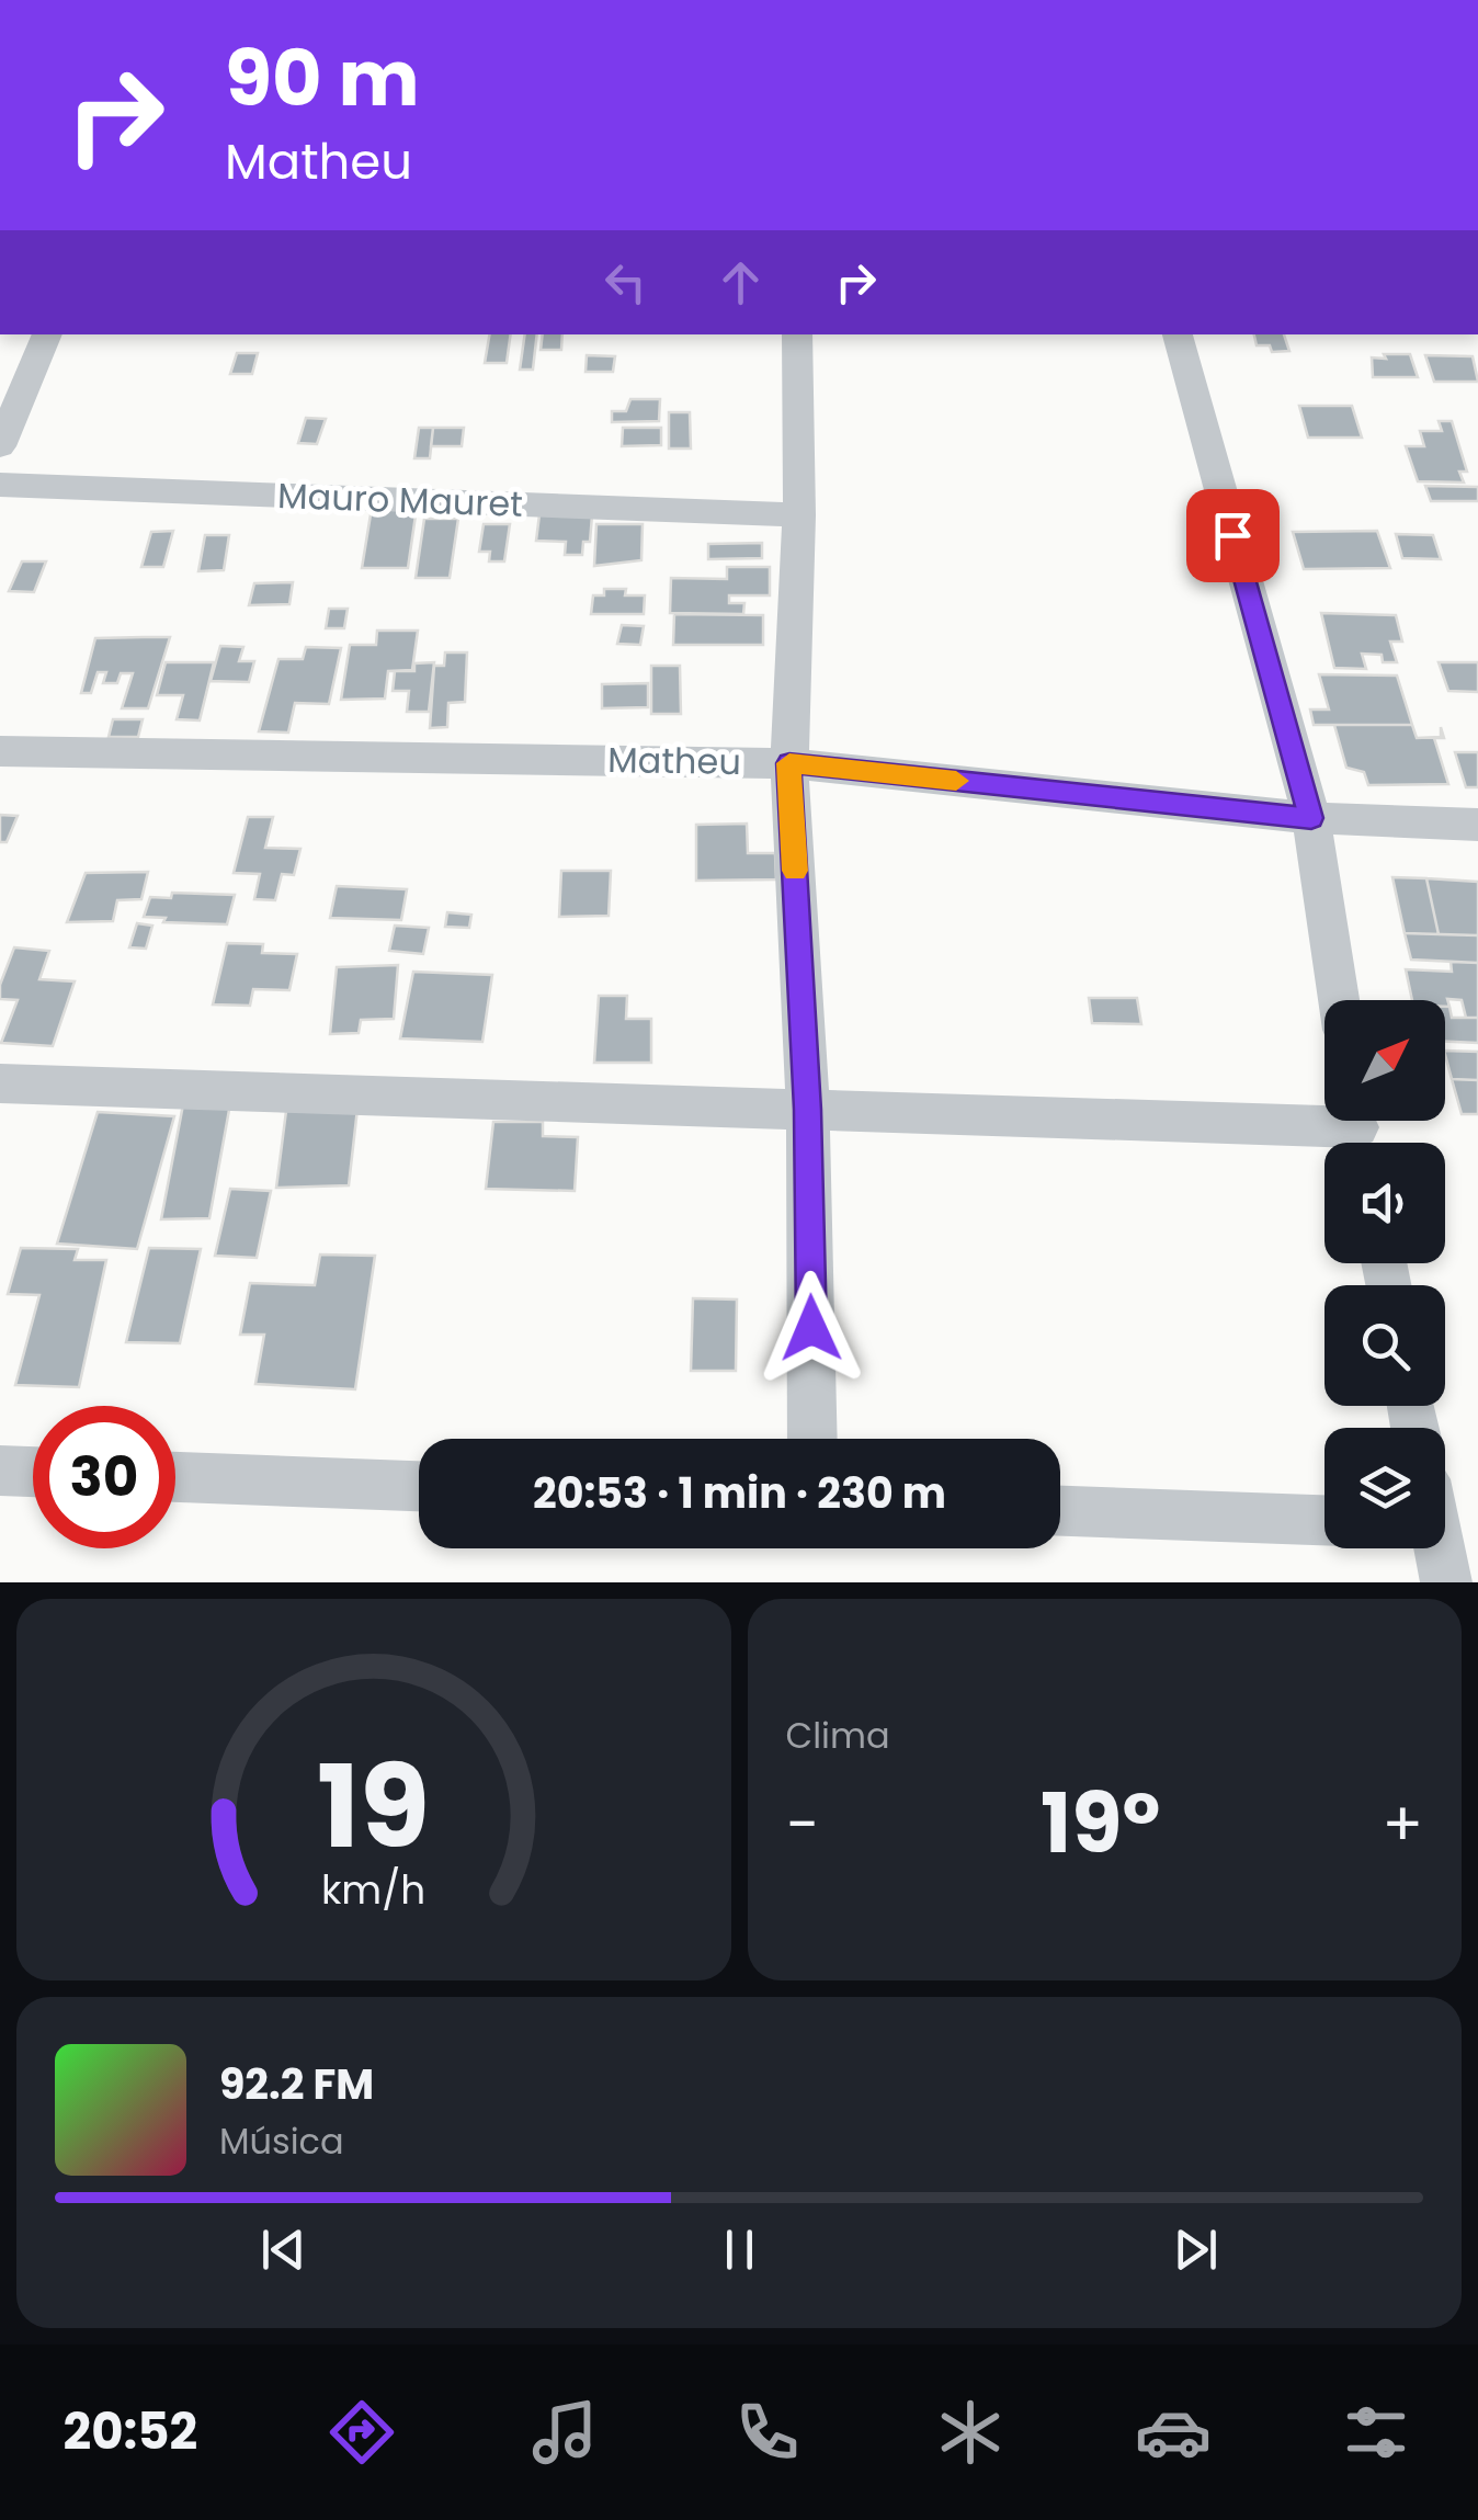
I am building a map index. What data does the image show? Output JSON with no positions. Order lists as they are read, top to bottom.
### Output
{
  "streets": {
    "street": ["Mauro Mauret", "Matheu"]
  },
  "north": "top right",
  "page": {
    "turn": ["90 m", "Matheu"],
    "limit": "30",
    "trip": "20:53 · 1 min · 230 m",
    "tile": "Clima",
    "heat": ["−", "19°", "+"],
    "song": ["92.2 FM", "Música"],
    "tabs": "20:52",
    "gauge": ["19", "km/h"]
  }
}
